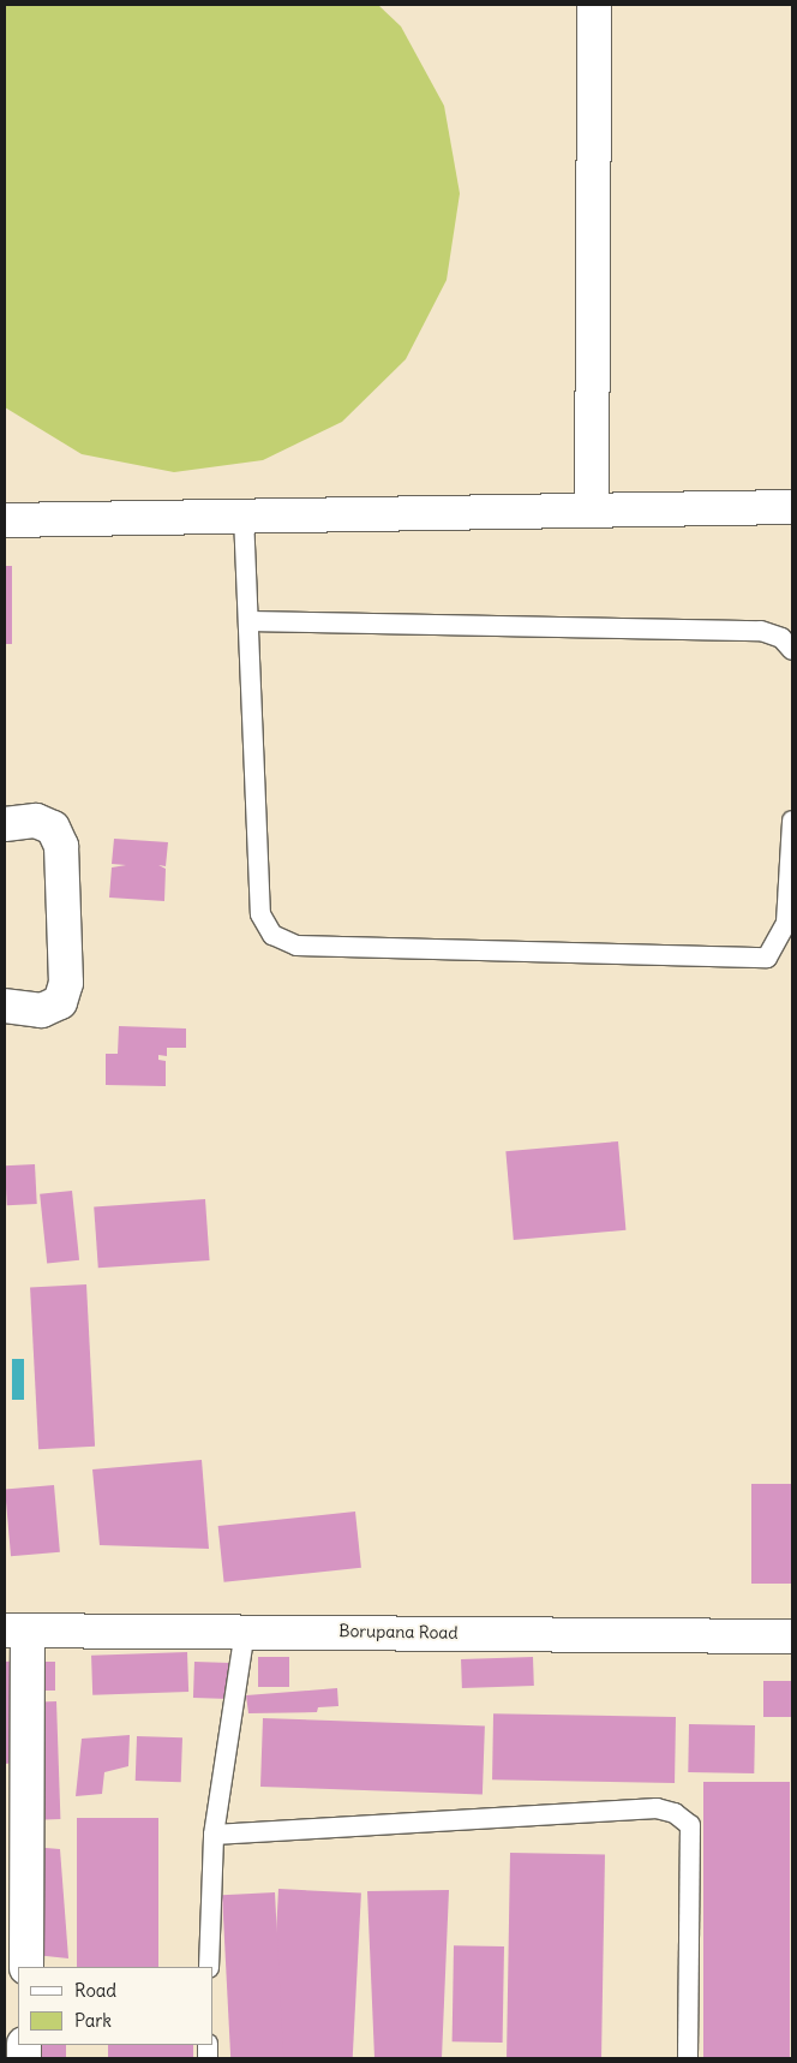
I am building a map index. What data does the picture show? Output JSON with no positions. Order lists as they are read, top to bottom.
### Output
{
  "streets": {
    "street": ["Borupana Road"]
  },
  "legend": ["Road", "Park"]
}
